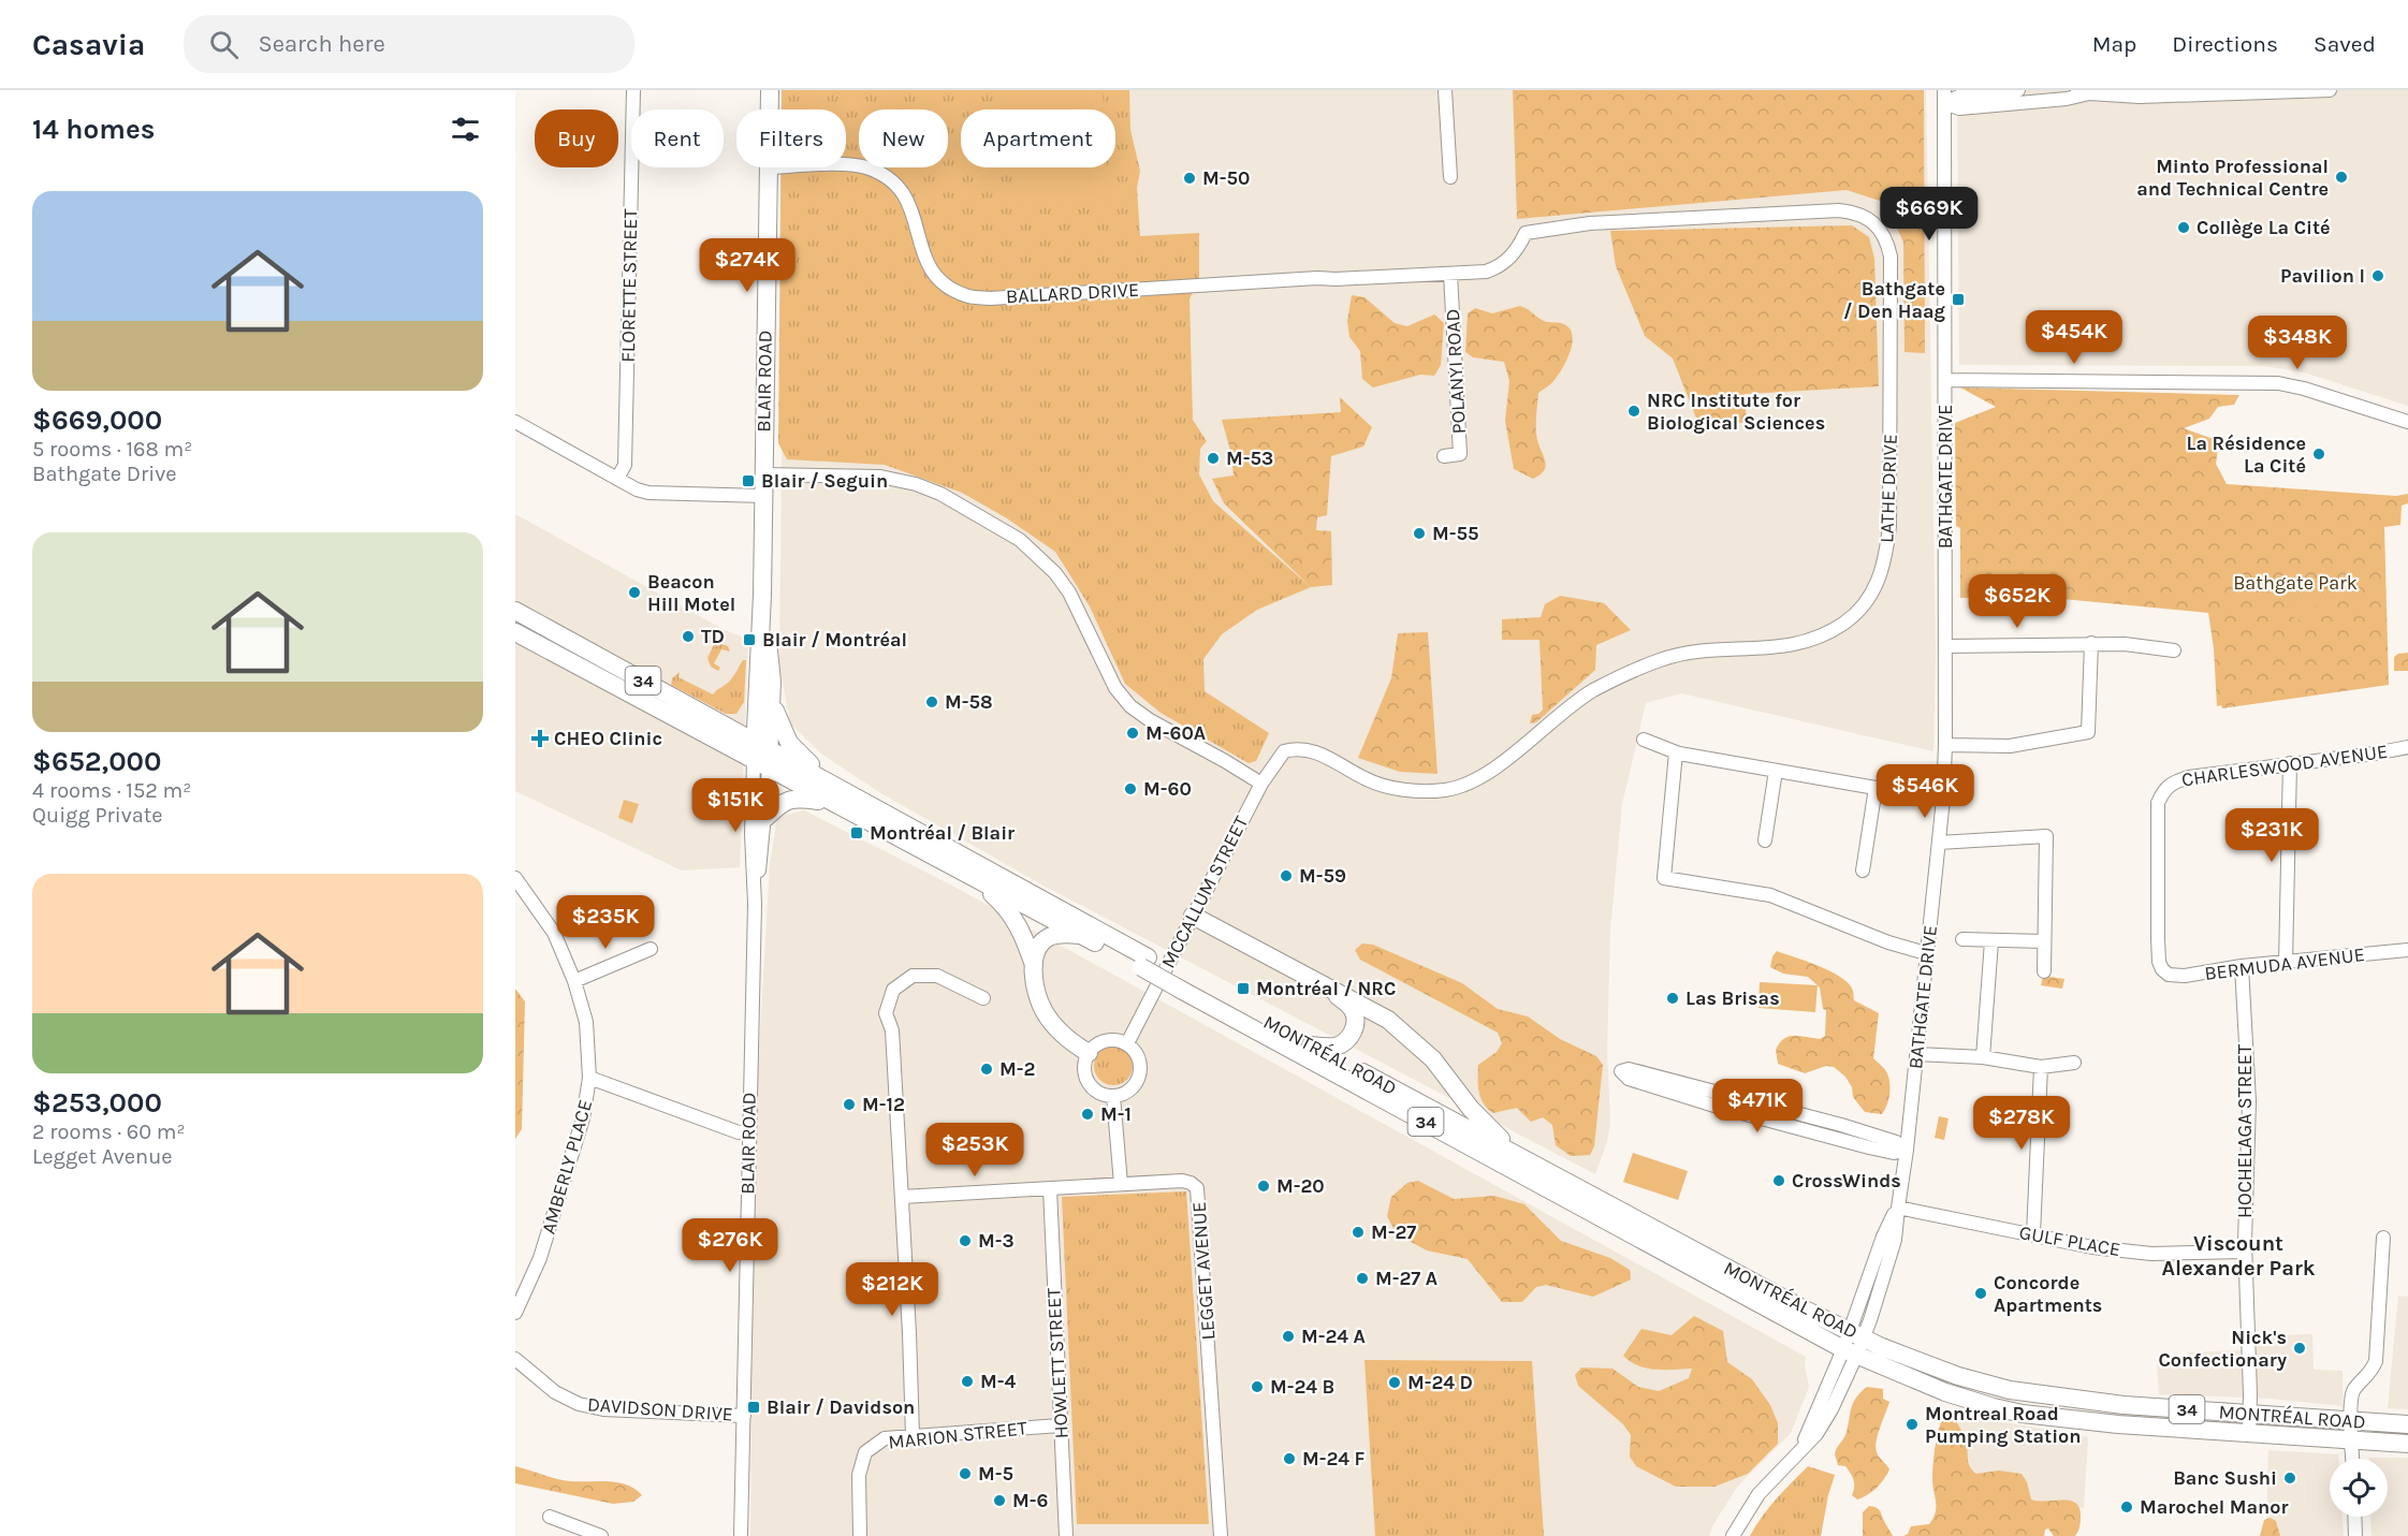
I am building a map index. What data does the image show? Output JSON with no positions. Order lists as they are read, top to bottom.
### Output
{
  "streets": {
    "main road": ["BLAIR ROAD", "34", "MONTRÉAL ROAD"],
    "street": [
      "FLORETTE STREET",
      "BALLARD DRIVE",
      "POLANYI ROAD",
      "BATHGATE DRIVE",
      "LATHE DRIVE",
      "CHARLESWOOD AVENUE",
      "MCCALLUM STREET",
      "BERMUDA AVENUE",
      "HOCHELAGA STREET",
      "AMBERLY PLACE",
      "GULF PLACE",
      "LEGGET AVENUE",
      "HOWLETT STREET",
      "DAVIDSON DRIVE",
      "MARION STREET"
    ]
  },
  "crossings": [
    ["BALLARD DRIVE", "POLANYI ROAD"],
    ["BALLARD DRIVE", "LATHE DRIVE"],
    ["POLANYI ROAD", "LATHE DRIVE"],
    ["BLAIR ROAD", "MONTRÉAL ROAD"],
    ["BLAIR ROAD", "DAVIDSON DRIVE"],
    ["BATHGATE DRIVE", "MONTRÉAL ROAD"],
    ["BATHGATE DRIVE", "GULF PLACE"],
    ["LATHE DRIVE", "MCCALLUM STREET"],
    ["CHARLESWOOD AVENUE", "BERMUDA AVENUE"],
    ["BERMUDA AVENUE", "HOCHELAGA STREET"],
    ["MONTRÉAL ROAD", "HOCHELAGA STREET"],
    ["HOCHELAGA STREET", "GULF PLACE"],
    ["LEGGET AVENUE", "HOWLETT STREET"],
    ["HOWLETT STREET", "MARION STREET"]
  ],
  "districts": ["Viscount Alexander Park"],
  "parks": ["Bathgate Park"],
  "places": {
    "other": [
      "Minto Professional and Technical Centre",
      "M-50",
      "Collège La Cité",
      "Pavilion I",
      "NRC Institute for Biological Sciences",
      "La Résidence La Cité",
      "M-53",
      "M-55",
      "Beacon Hill Motel",
      "TD",
      "M-58",
      "M-60A",
      "M-60",
      "M-59",
      "Las Brisas",
      "M-2",
      "M-12",
      "M-1",
      "CrossWinds",
      "M-20",
      "M-27",
      "M-3",
      "M-27 A",
      "Concorde Apartments",
      "M-24 A",
      "Nick's Confectionary",
      "M-4",
      "M-24 D",
      "M-24 B",
      "Montreal Road Pumping Station",
      "M-24 F",
      "M-5",
      "Banc Sushi",
      "M-6",
      "Marochel Manor"
    ],
    "transit": [
      "Bathgate / Den Haag",
      "Blair / Seguin",
      "Blair / Montréal",
      "Montréal / Blair",
      "Montréal / NRC",
      "Blair / Davidson"
    ],
    "health": ["CHEO Clinic"]
  },
  "page": {
    "header": "Casavia",
    "search": "Search here",
    "nav": ["Map", "Directions", "Saved"],
    "heading": "14 homes",
    "chip": [
      "Buy",
      "Rent",
      "Filters",
      "New",
      "Apartment"
    ],
    "list": [
      {
        "name": "$669,000",
        "note": "5 rooms · 168 m² · Bathgate Drive"
      },
      {
        "name": "$652,000",
        "note": "4 rooms · 152 m² · Quigg Private"
      },
      {
        "name": "$253,000",
        "note": "2 rooms · 60 m² · Legget Avenue"
      }
    ],
    "price": [
      "$669K",
      "$274K",
      "$454K",
      "$348K",
      "$652K",
      "$546K",
      "$151K",
      "$231K",
      "$235K",
      "$471K",
      "$278K",
      "$253K",
      "$276K",
      "$212K"
    ]
  }
}
